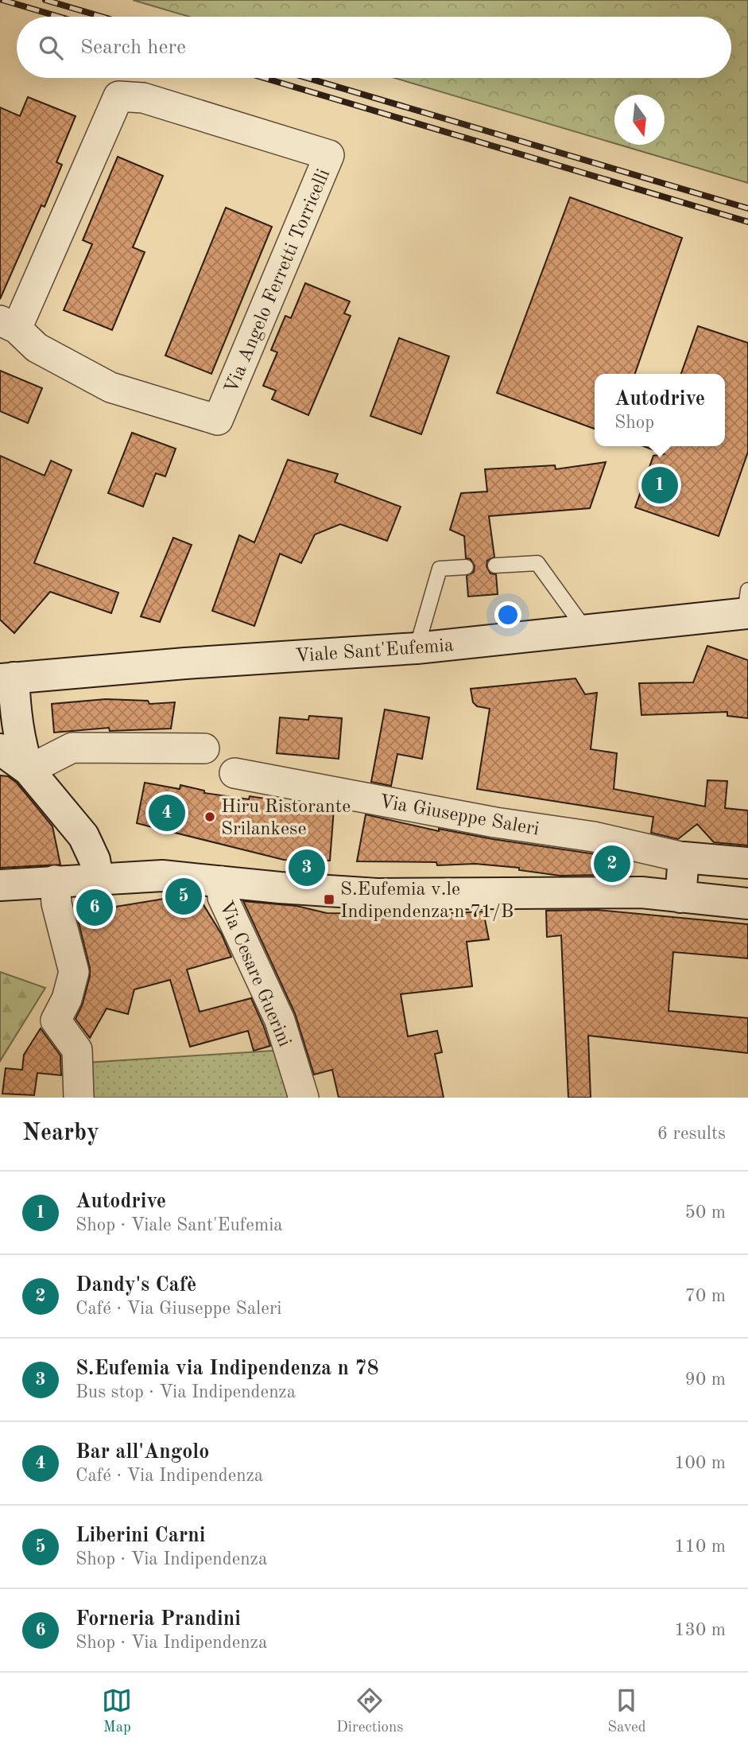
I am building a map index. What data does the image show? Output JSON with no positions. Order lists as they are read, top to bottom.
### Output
{
  "streets": {
    "street": [
      "Via Angelo Ferretti Torricelli",
      "Viale Sant'Eufemia",
      "Via Giuseppe Saleri",
      "Via Cesare Guerini"
    ]
  },
  "places": {
    "other": ["Hiru Ristorante Srilankese"],
    "transit": ["S.Eufemia v.le Indipendenza n 71/B"]
  },
  "north": "bottom",
  "page": {
    "search": "Search here",
    "popup": ["Autodrive", "Shop"],
    "pins": [
      "1",
      "4",
      "2",
      "3",
      "5",
      "6"
    ],
    "heading": ["Nearby", "6 results"],
    "list": [
      {
        "mark": "1",
        "name": "Autodrive",
        "note": "Shop · Viale Sant'Eufemia",
        "value": "50 m"
      },
      {
        "mark": "2",
        "name": "Dandy's Cafè",
        "note": "Café · Via Giuseppe Saleri",
        "value": "70 m"
      },
      {
        "mark": "3",
        "name": "S.Eufemia via Indipendenza n 78",
        "note": "Bus stop · Via Indipendenza",
        "value": "90 m"
      },
      {
        "mark": "4",
        "name": "Bar all'Angolo",
        "note": "Café · Via Indipendenza",
        "value": "100 m"
      },
      {
        "mark": "5",
        "name": "Liberini Carni",
        "note": "Shop · Via Indipendenza",
        "value": "110 m"
      },
      {
        "mark": "6",
        "name": "Forneria Prandini",
        "note": "Shop · Via Indipendenza",
        "value": "130 m"
      }
    ],
    "nav": ["Map", "Directions", "Saved"]
  }
}
